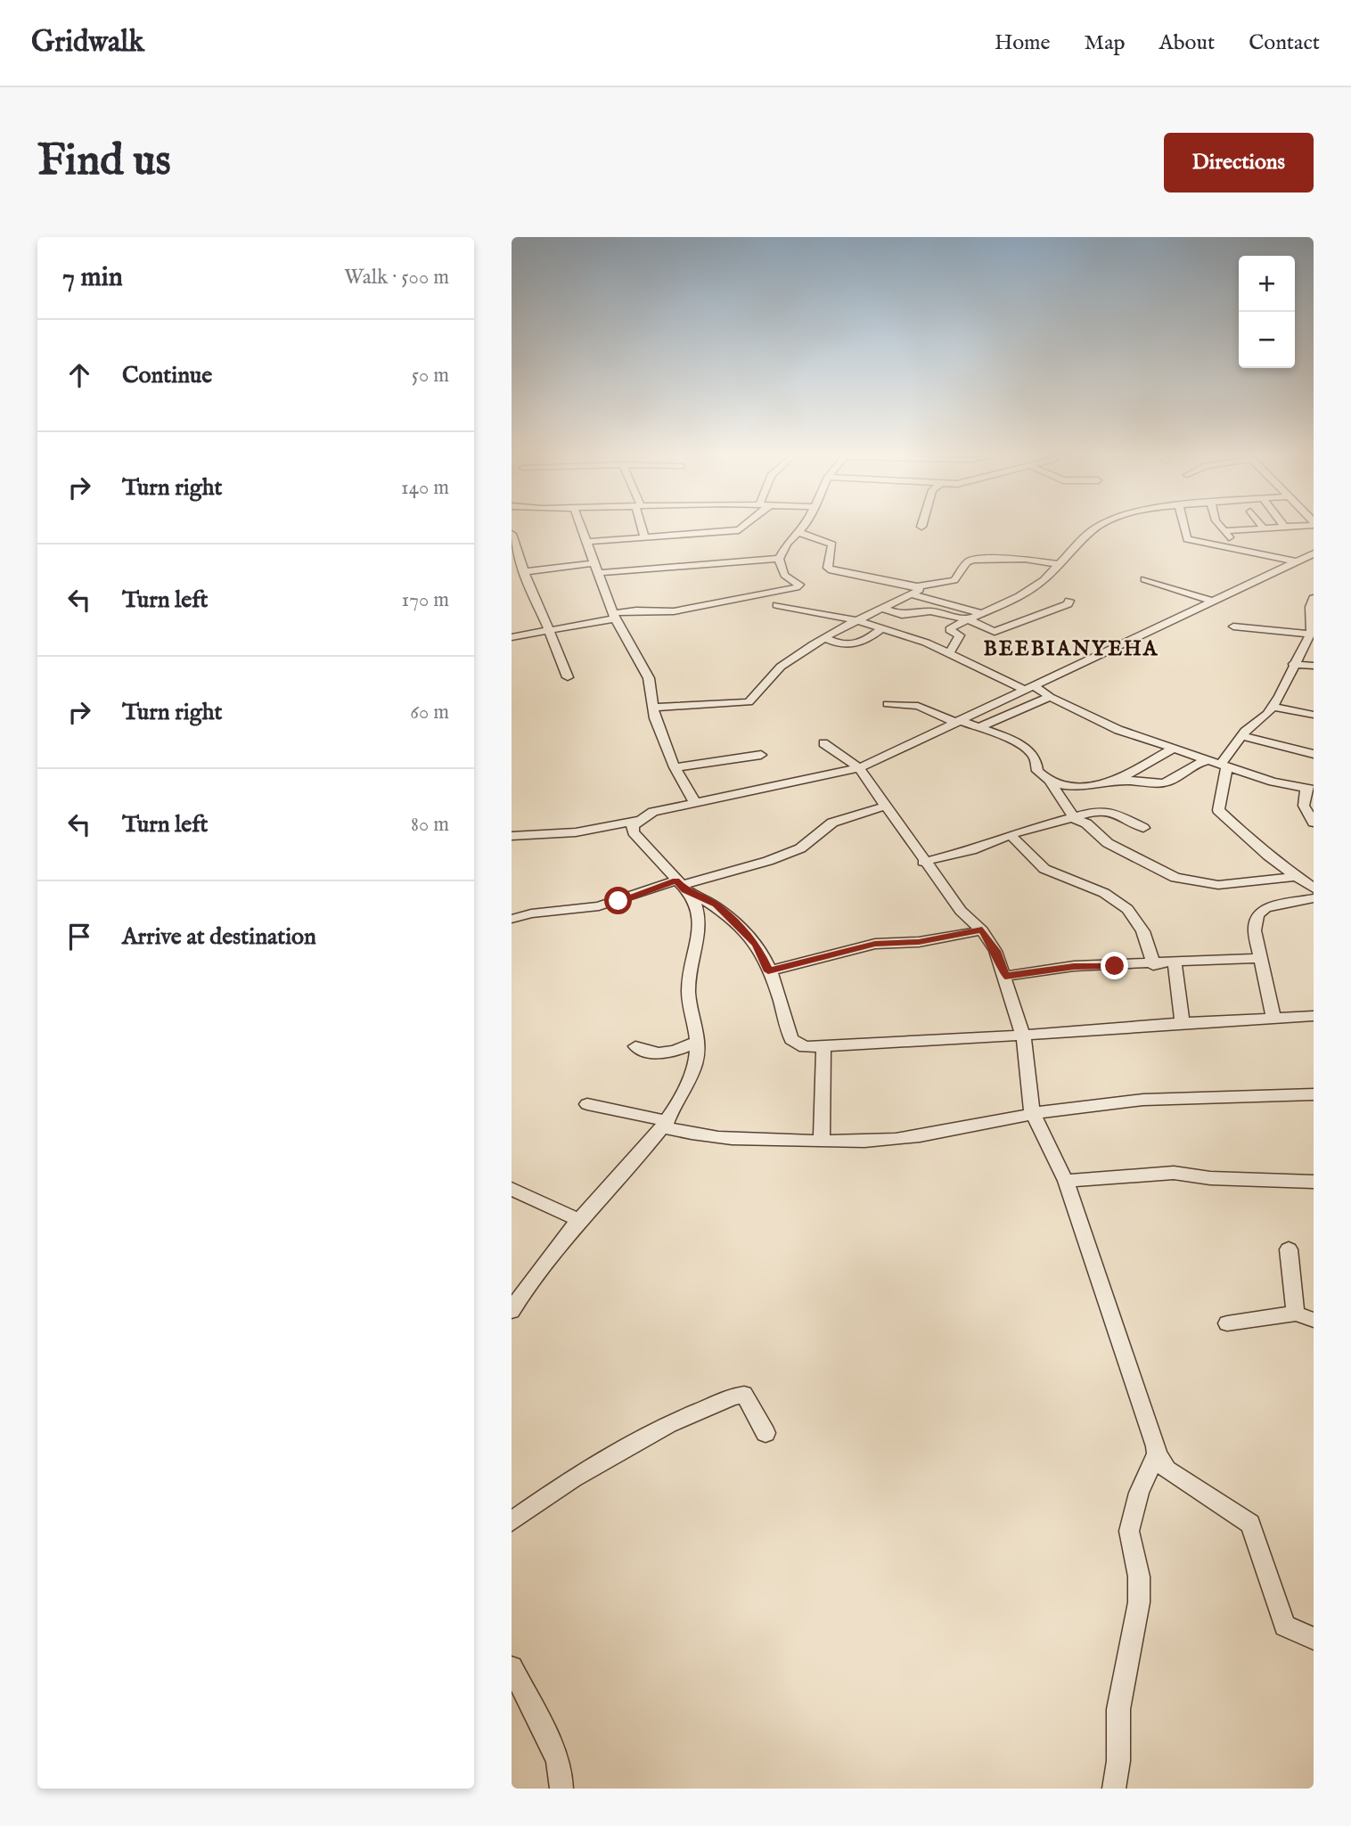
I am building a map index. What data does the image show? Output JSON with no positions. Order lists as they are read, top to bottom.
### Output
{
  "districts": ["BEEBIANYEHA"],
  "page": {
    "header": "Gridwalk",
    "nav": [
      "Home",
      "Map",
      "About",
      "Contact"
    ],
    "buttons": "Directions",
    "title": "Find us",
    "heading": ["7 min", "Walk · 500 m"],
    "map_buttons": ["+", "−"],
    "list": [
      ["Continue", "50 m"],
      ["Turn right", "140 m"],
      ["Turn left", "170 m"],
      ["Turn right", "60 m"],
      ["Turn left", "80 m"],
      "Arrive at destination"
    ]
  }
}
